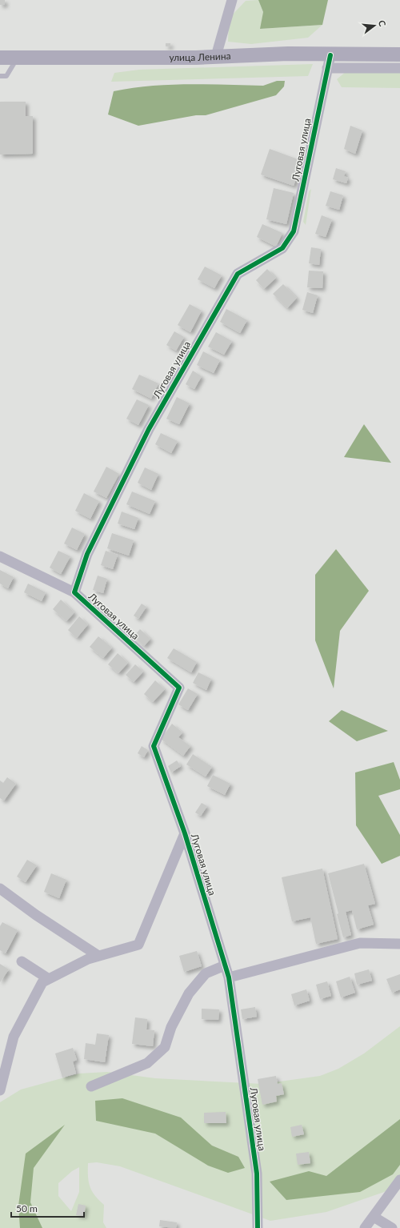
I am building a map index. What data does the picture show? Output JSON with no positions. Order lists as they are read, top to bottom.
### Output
{
  "streets": {
    "main road": ["улица Ленина"],
    "street": ["Луговая улица"]
  },
  "crossings": [
    ["улица Ленина", "Луговая улица"]
  ],
  "scale_bar": "50 m",
  "north": "right"
}
